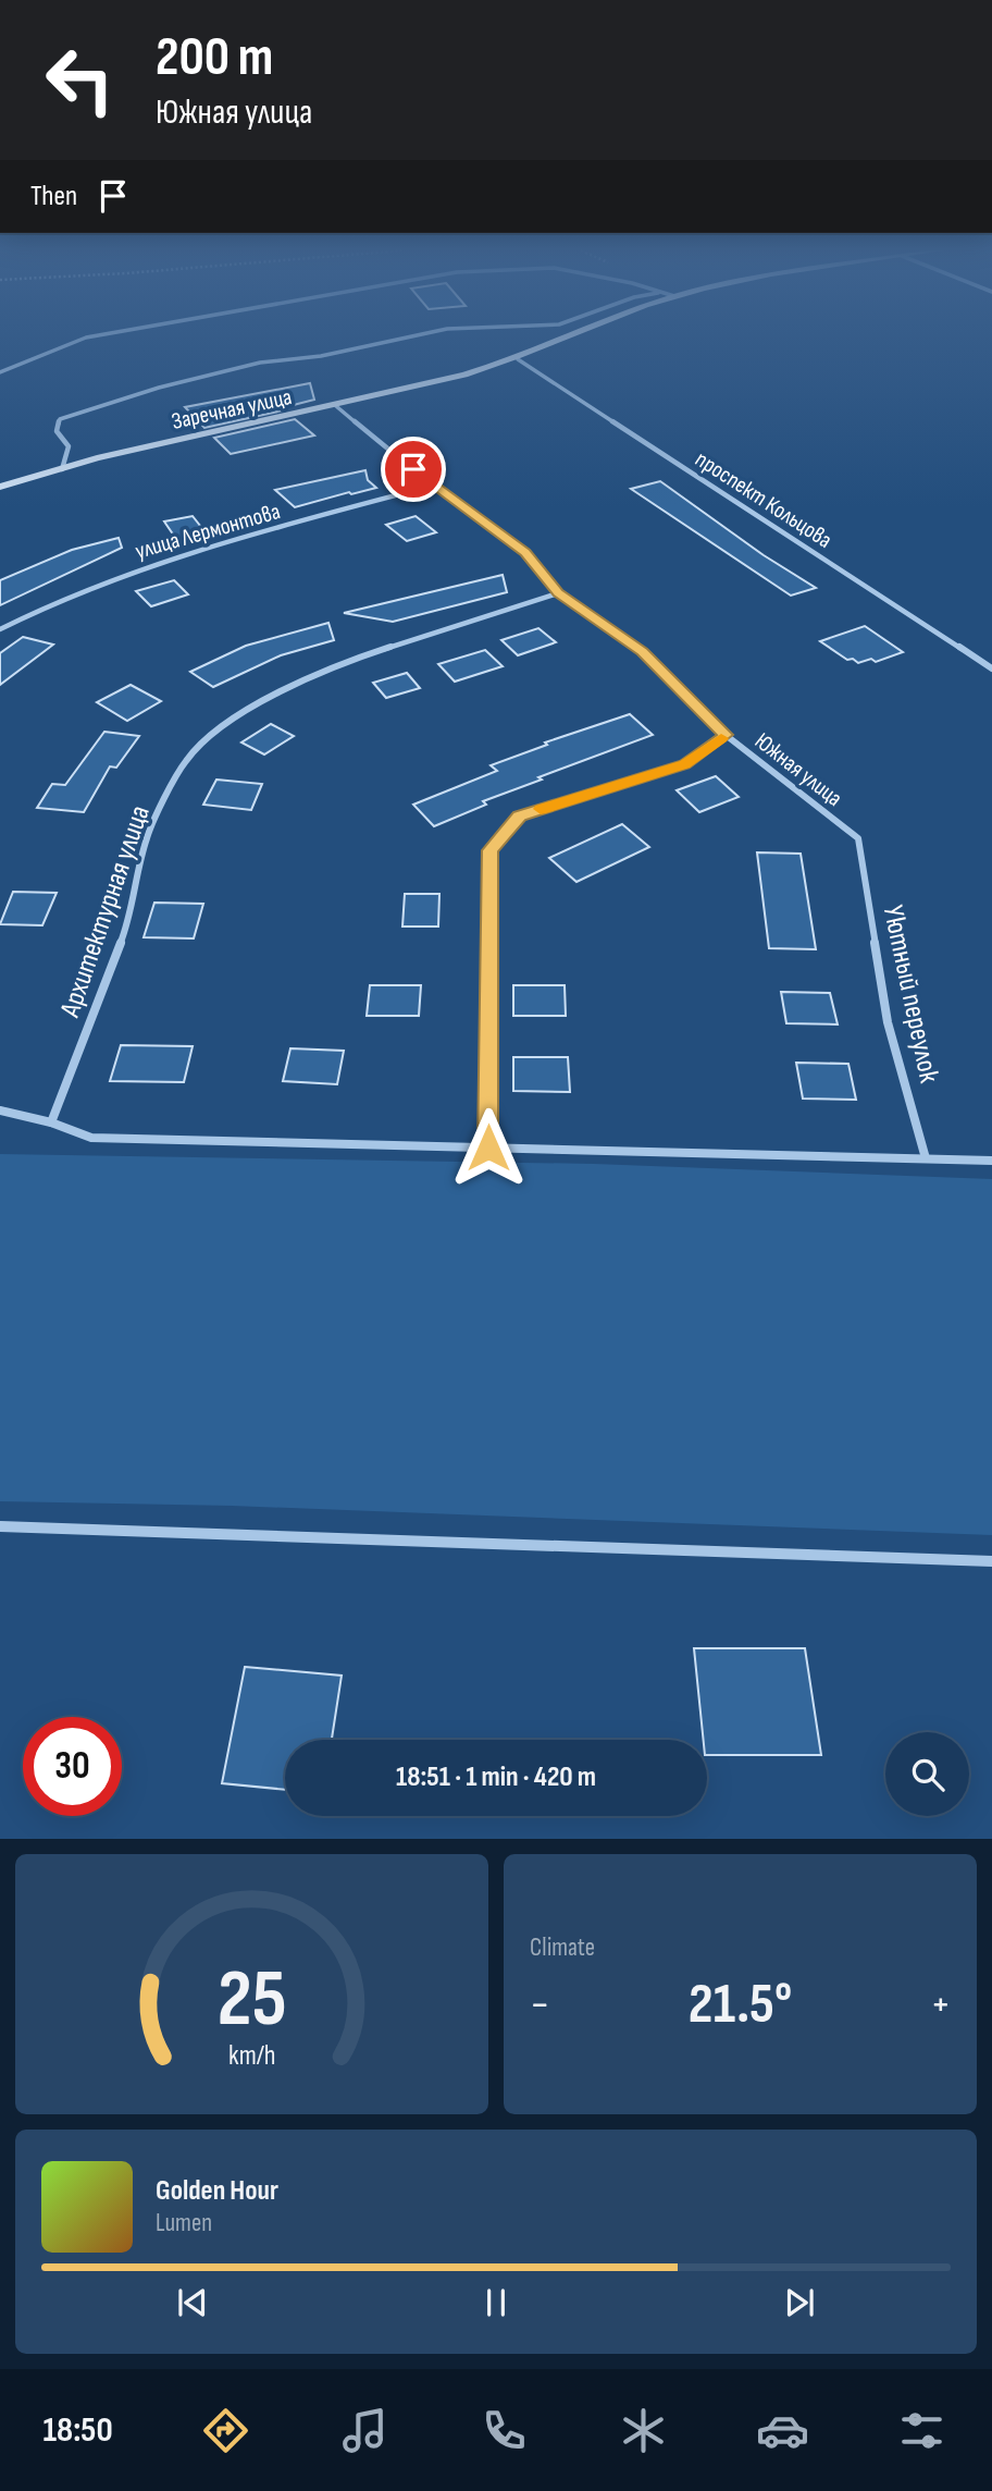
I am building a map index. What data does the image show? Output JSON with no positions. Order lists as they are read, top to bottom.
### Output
{
  "streets": {
    "street": [
      "Заречная улица",
      "проспект Кольцова",
      "улица Лермонтова",
      "Южная улица",
      "Архитектурная улица",
      "Уютный переулок"
    ]
  },
  "crossings": [
    ["Заречная улица", "проспект Кольцова"],
    ["Заречная улица", "Южная улица"],
    ["улица Лермонтова", "Южная улица"],
    ["Южная улица", "Архитектурная улица"],
    ["Южная улица", "Уютный переулок"]
  ],
  "page": {
    "turn": ["200 m", "Южная улица"],
    "then": "Then",
    "limit": "30",
    "trip": "18:51 · 1 min · 420 m",
    "tile": "Climate",
    "heat": ["−", "21.5°", "+"],
    "song": ["Golden Hour", "Lumen"],
    "tabs": "18:50",
    "gauge": ["25", "km/h"]
  }
}
